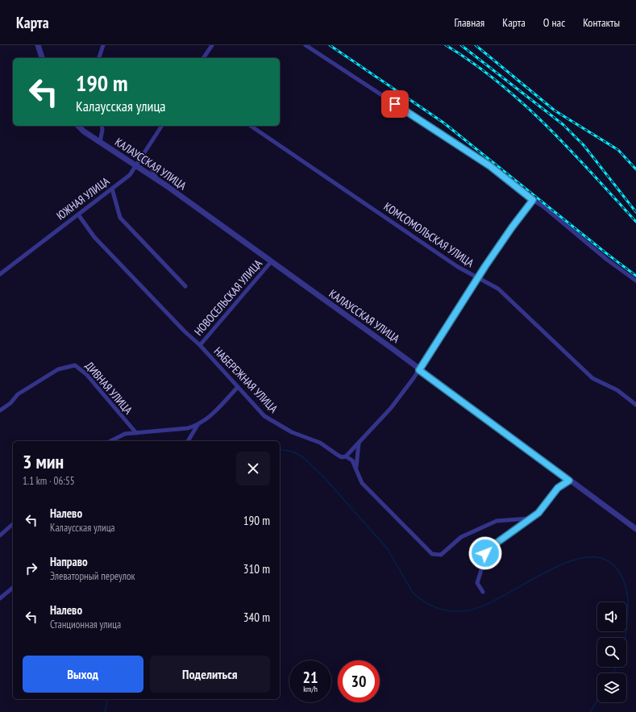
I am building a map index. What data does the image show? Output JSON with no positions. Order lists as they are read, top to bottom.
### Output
{
  "streets": {
    "street": [
      "КАЛАУССКАЯ УЛИЦА",
      "ЮЖНАЯ УЛИЦА",
      "КОМСОМОЛЬСКАЯ УЛИЦА",
      "НОВОСЕЛЬСКАЯ УЛИЦА",
      "НАБЕРЕЖНАЯ УЛИЦА",
      "ДИВНАЯ УЛИЦА"
    ]
  },
  "crossings": [
    ["КАЛАУССКАЯ УЛИЦА", "ЮЖНАЯ УЛИЦА"],
    ["КАЛАУССКАЯ УЛИЦА", "НОВОСЕЛЬСКАЯ УЛИЦА"],
    ["ЮЖНАЯ УЛИЦА", "НАБЕРЕЖНАЯ УЛИЦА"],
    ["НОВОСЕЛЬСКАЯ УЛИЦА", "НАБЕРЕЖНАЯ УЛИЦА"]
  ],
  "page": {
    "header": "Карта",
    "nav": [
      "Главная",
      "Карта",
      "О нас",
      "Контакты"
    ],
    "turn": ["190 m", "Калаусская улица"],
    "heading": ["3 мин", "1.1 km · 06:55"],
    "list": [
      {
        "name": "Налево",
        "note": "Калаусская улица",
        "value": "190 m"
      },
      {
        "name": "Направо",
        "note": "Элеваторный переулок",
        "value": "310 m"
      },
      {
        "name": "Налево",
        "note": "Станционная улица",
        "value": "340 m"
      }
    ],
    "buttons": ["Выход", "Поделиться"],
    "speed": "21 km/h",
    "limit": "30"
  }
}
